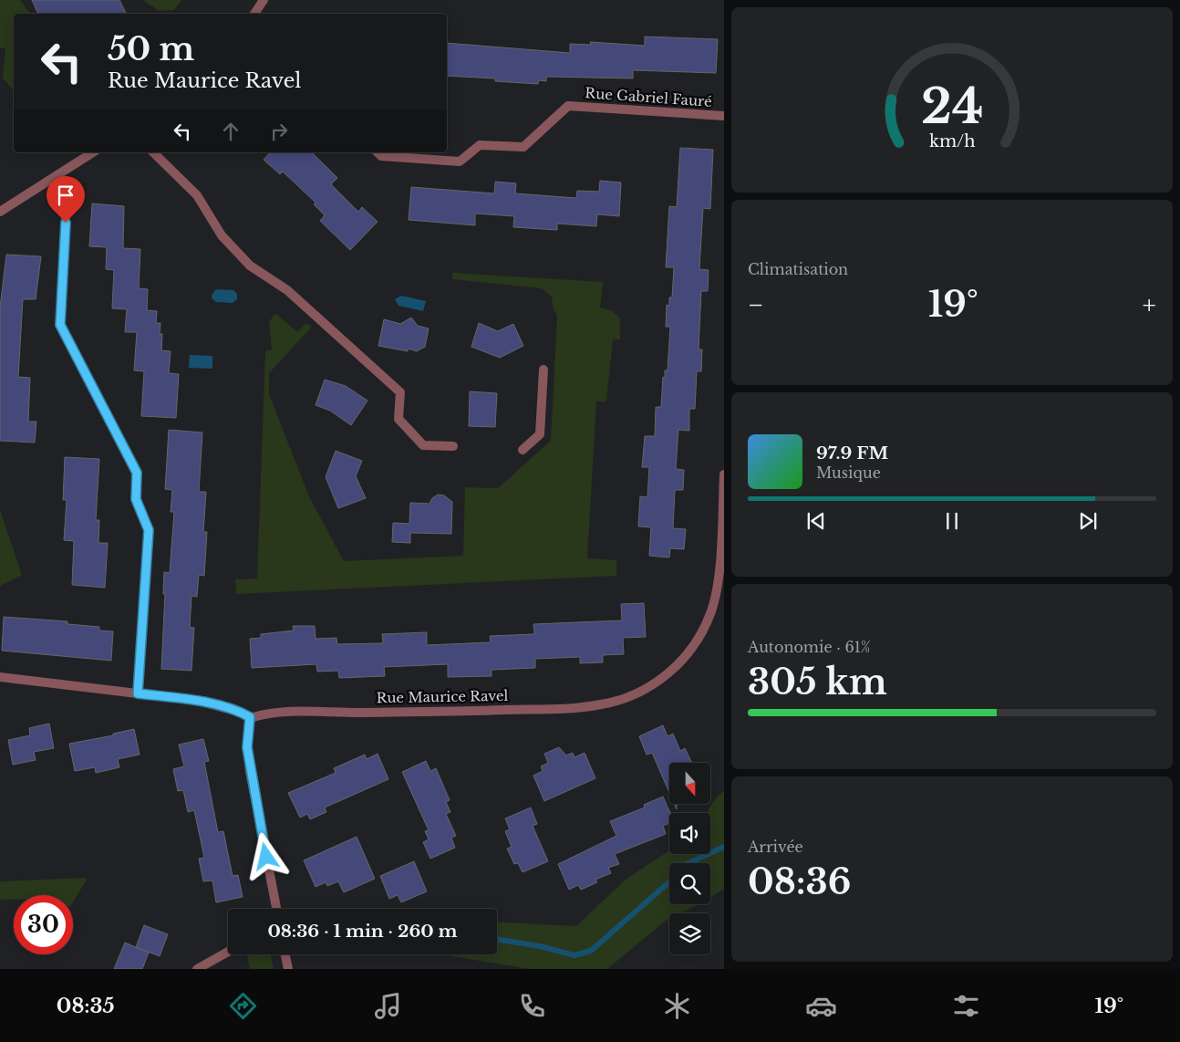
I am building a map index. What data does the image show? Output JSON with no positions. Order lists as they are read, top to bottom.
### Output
{
  "streets": {
    "street": ["Rue Gabriel Fauré", "Rue Maurice Ravel"]
  },
  "north": "bottom",
  "page": {
    "turn": ["50 m", "Rue Maurice Ravel"],
    "tile": [
      "Climatisation",
      ["Autonomie · 61%", "305 km"],
      ["Arrivée", "08:36"]
    ],
    "heat": ["−", "19°", "+"],
    "song": ["97.9 FM", "Musique"],
    "limit": "30",
    "trip": "08:36 · 1 min · 260 m",
    "tabs": ["08:35", "19°"],
    "gauge": ["24", "km/h"]
  }
}
